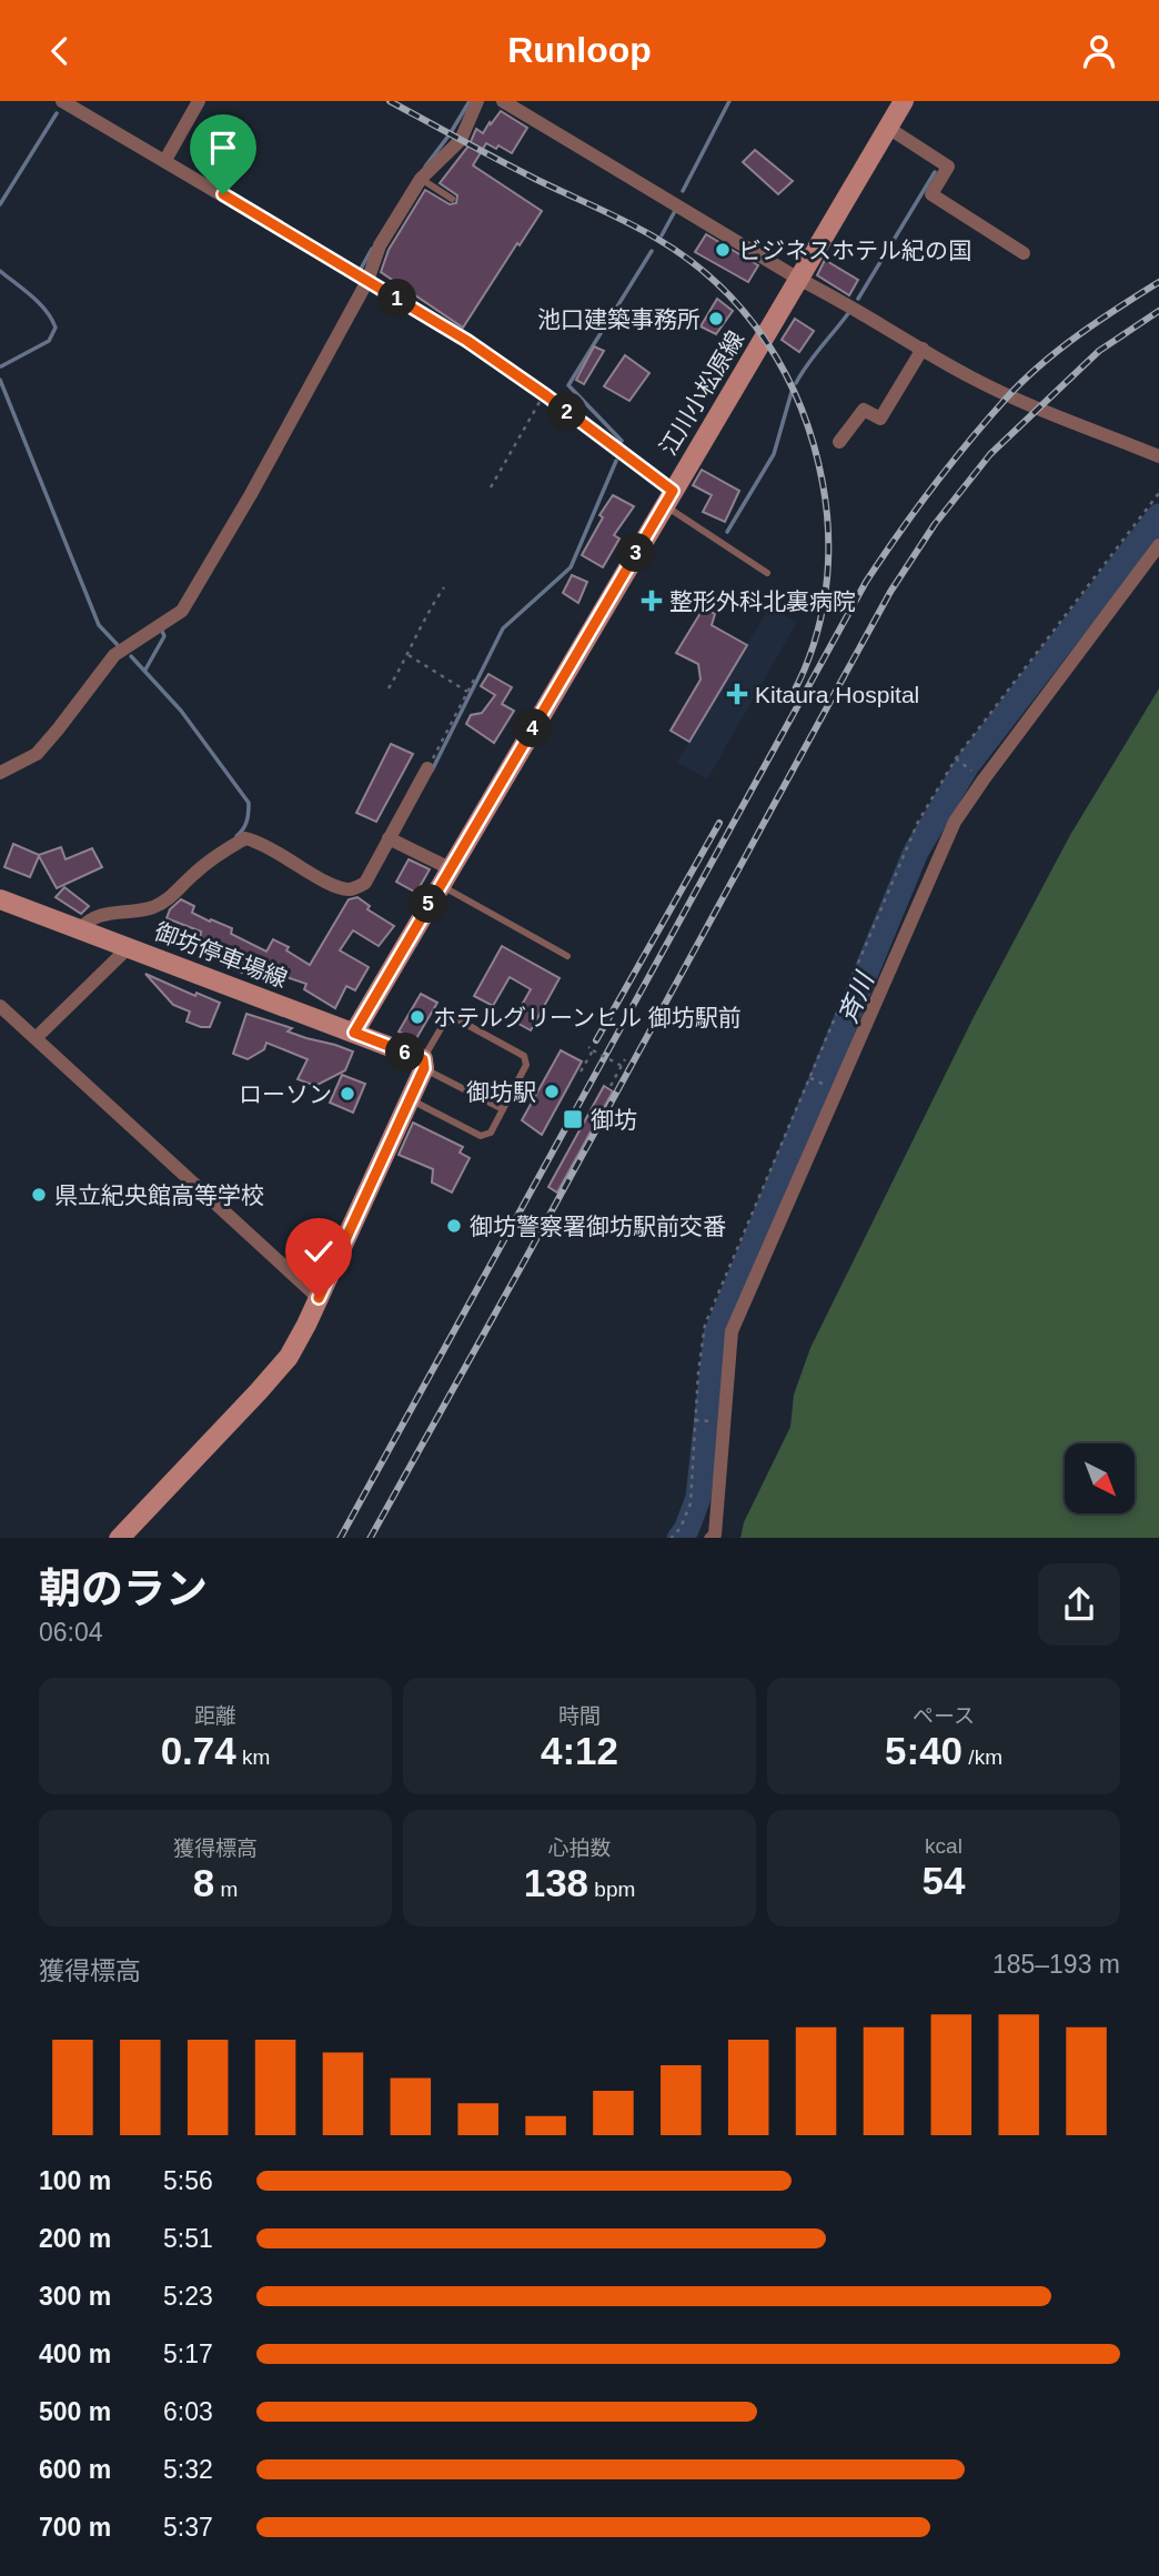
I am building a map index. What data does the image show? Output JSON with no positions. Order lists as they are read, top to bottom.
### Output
{
  "streets": {
    "main road": ["江川小松原線", "御坊停車場線"]
  },
  "crossings": [
    ["江川小松原線", "御坊停車場線"]
  ],
  "water": ["斉川"],
  "places": {
    "other": [
      "ビジネスホテル紀の国",
      "池口建築事務所",
      "ホテルグリーンヒル 御坊駅前",
      "御坊駅",
      "ローソン",
      "県立紀央館高等学校",
      "御坊警察署御坊駅前交番"
    ],
    "health": ["整形外科北裏病院", "Kitaura Hospital"],
    "transit": ["御坊"]
  },
  "north": "bottom right",
  "page": {
    "header": "Runloop",
    "pins": [
      "1",
      "2",
      "3",
      "4",
      "5",
      "6"
    ],
    "heading": ["朝のラン", "06:04"],
    "stats": [
      ["距離", "0.74 km"],
      ["時間", "4:12"],
      ["ペース", "5:40 /km"],
      ["獲得標高", "8 m"],
      ["心拍数", "138 bpm"],
      ["kcal", "54"]
    ],
    "chart": ["獲得標高", "185–193 m"],
    "list": [
      {
        "name": "100 m",
        "note": "5:56"
      },
      {
        "name": "200 m",
        "note": "5:51"
      },
      {
        "name": "300 m",
        "note": "5:23"
      },
      {
        "name": "400 m",
        "note": "5:17"
      },
      {
        "name": "500 m",
        "note": "6:03"
      },
      {
        "name": "600 m",
        "note": "5:32"
      },
      {
        "name": "700 m",
        "note": "5:37"
      }
    ]
  }
}
